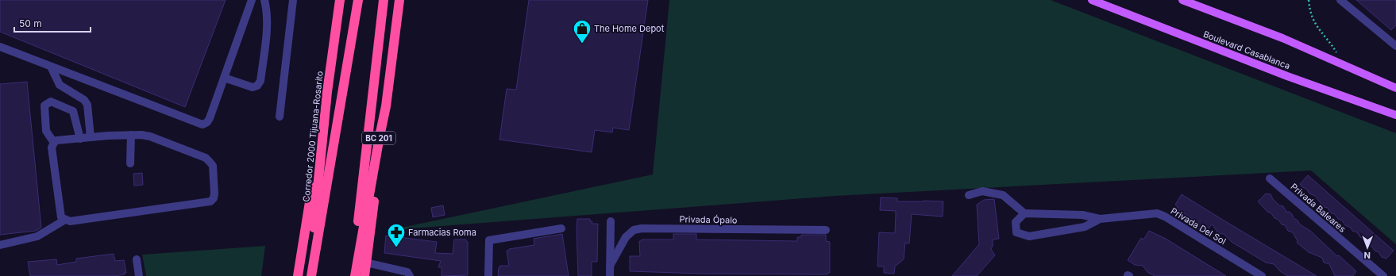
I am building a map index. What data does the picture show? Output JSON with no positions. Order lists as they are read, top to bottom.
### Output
{
  "streets": {
    "highway": ["Corredor 2000 Tijuana-Rosarito", "BC 201"],
    "main road": ["Boulevard Casablanca"],
    "street": ["Privada Baleares", "Privada Ópalo", "Privada Del Sol"]
  },
  "places": {
    "shop": ["The Home Depot"],
    "pharmacy": ["Farmacias Roma"]
  },
  "scale_bar": "50 m",
  "north": "bottom"
}
